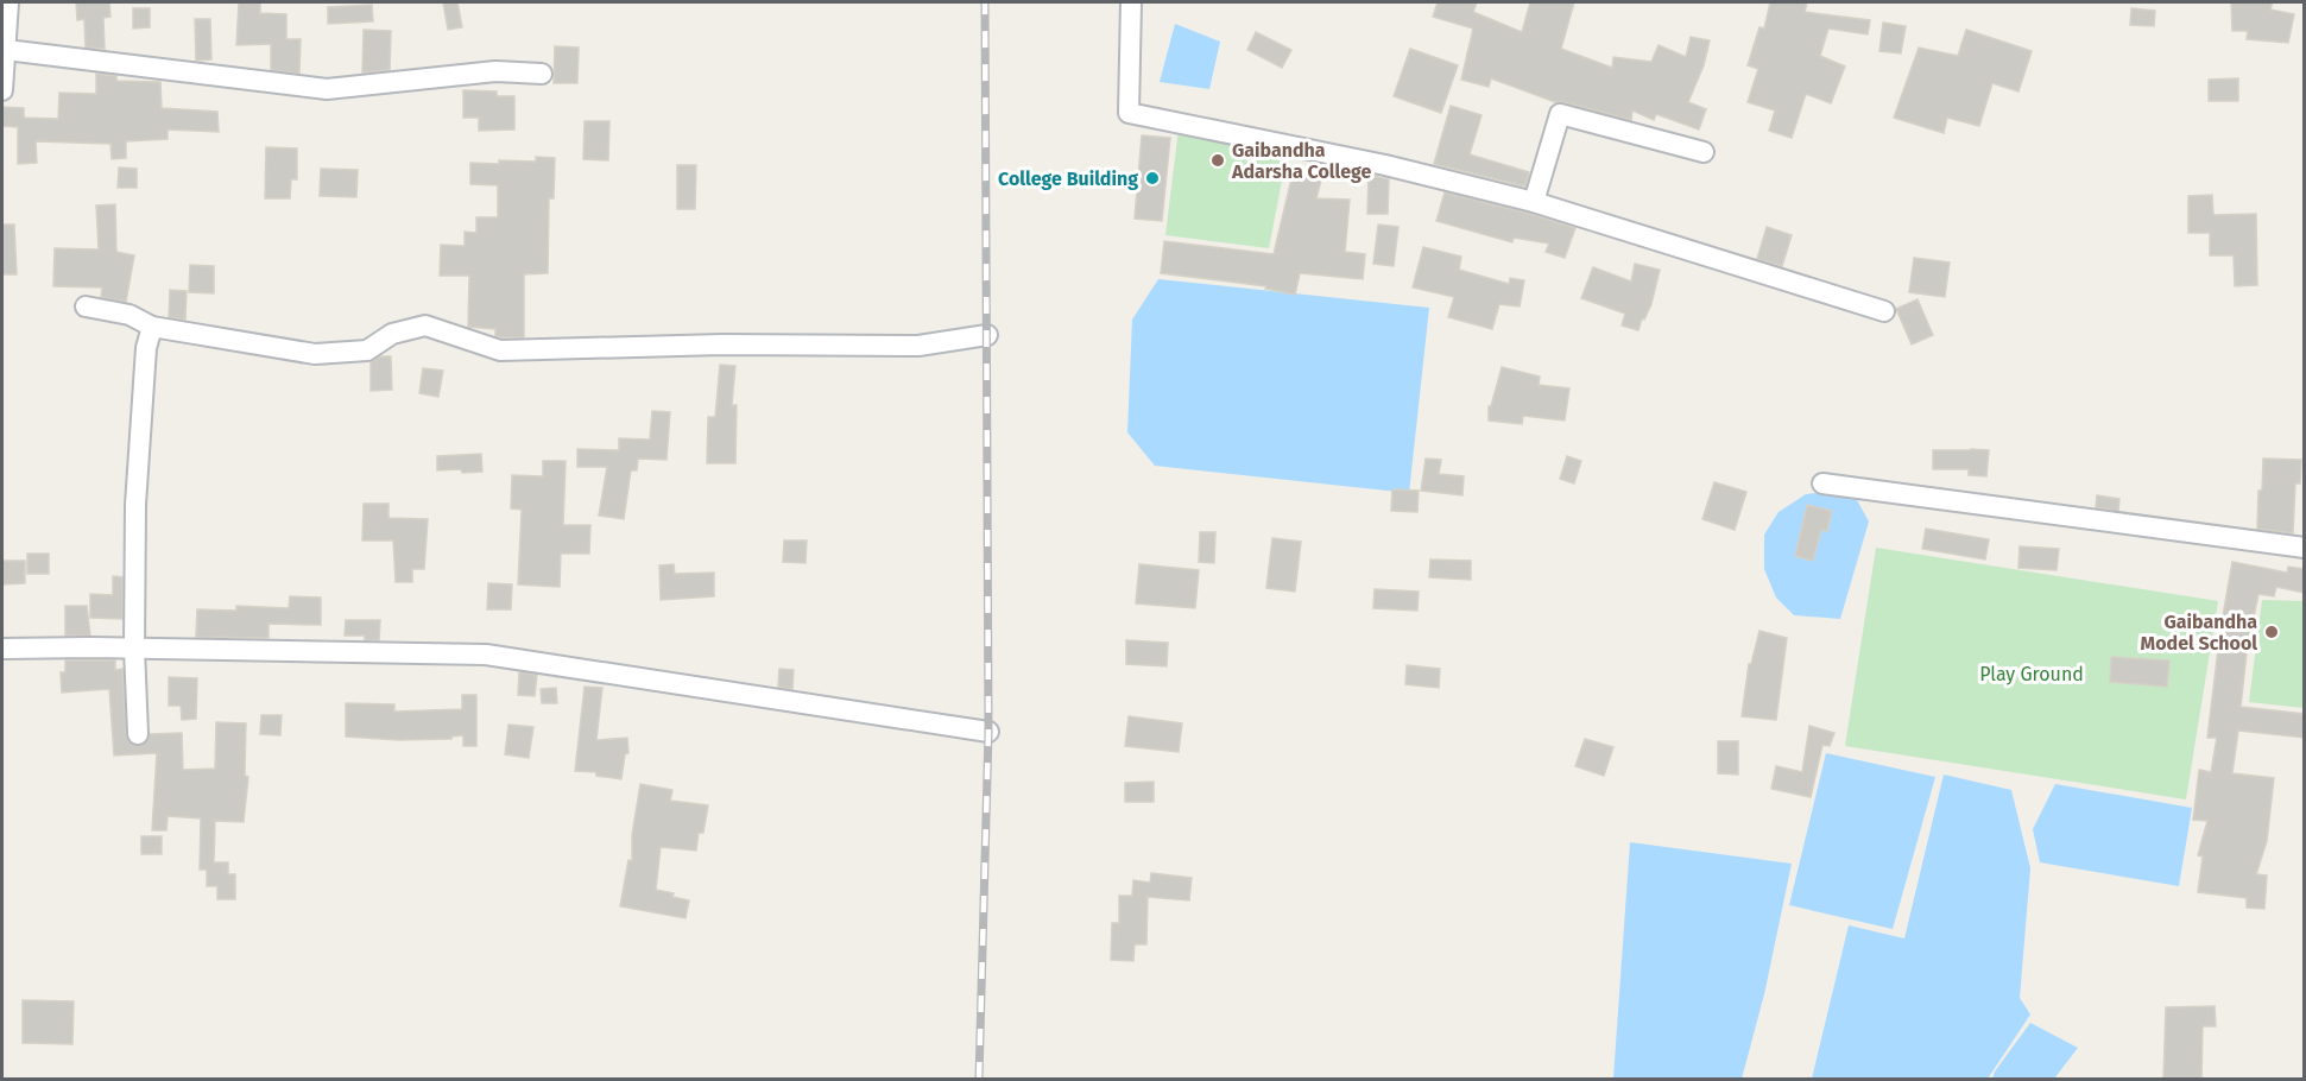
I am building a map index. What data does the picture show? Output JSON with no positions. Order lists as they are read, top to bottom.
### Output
{
  "parks": ["Play Ground"],
  "places": ["Gaibandha Adarsha College", "College Building", "Gaibandha Model School"]
}
